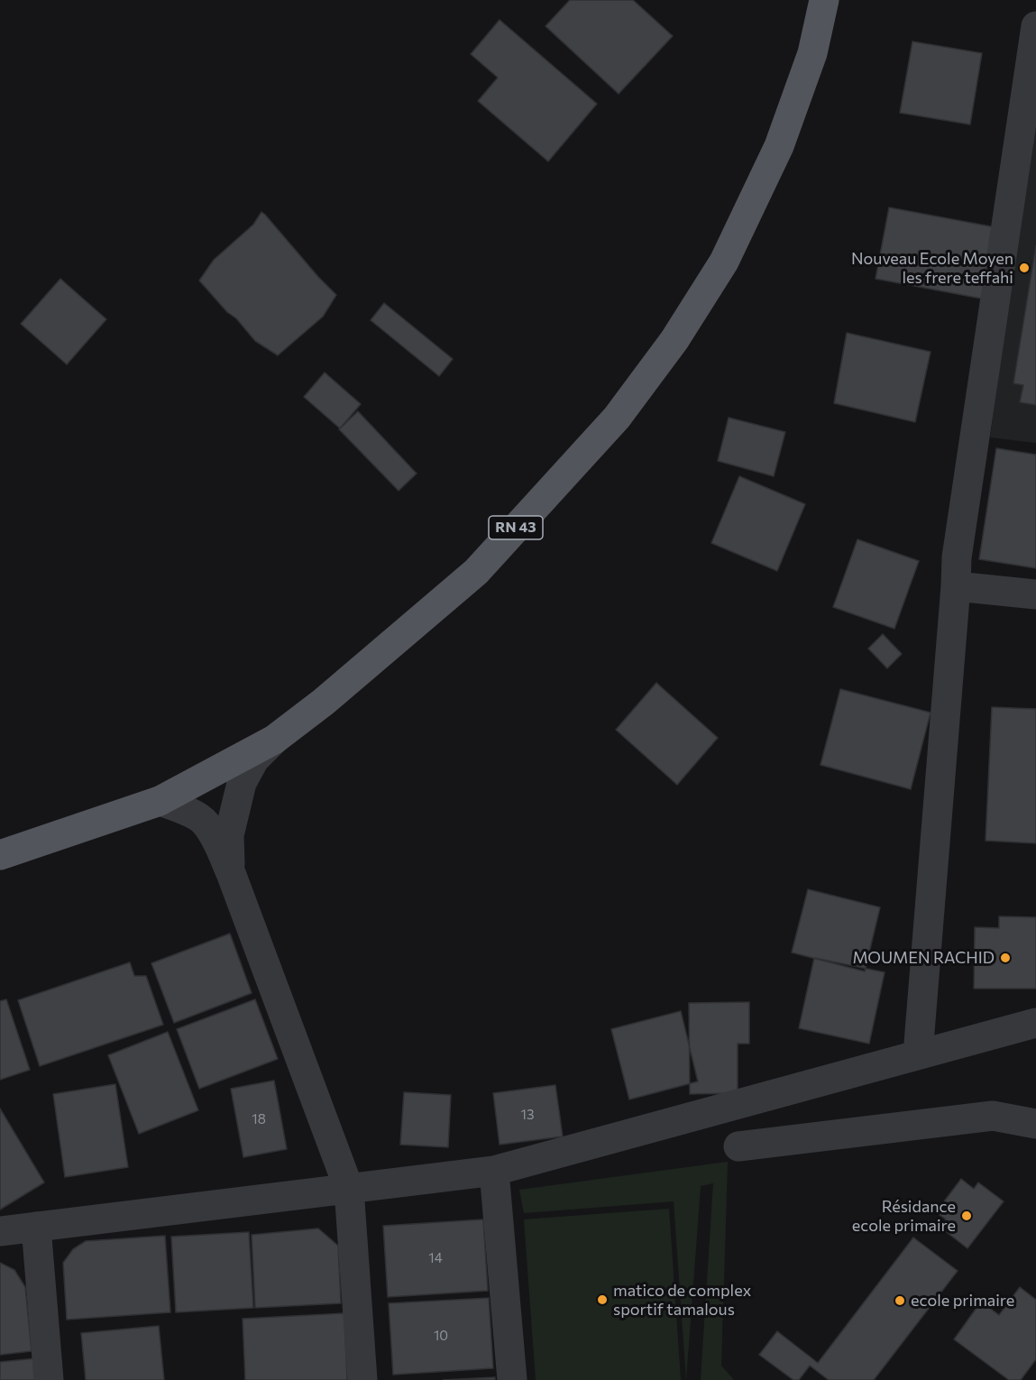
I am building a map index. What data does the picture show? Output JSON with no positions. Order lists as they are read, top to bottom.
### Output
{
  "streets": {
    "main road": ["RN 43"]
  },
  "places": [
    "Nouveau Ecole Moyen les frere teffahi",
    "MOUMEN RACHID",
    "Résidance ecole primaire",
    "matico de complex sportif tamalous",
    "ecole primaire"
  ],
  "house_numbers": [
    "13",
    "18",
    "14",
    "10"
  ]
}
